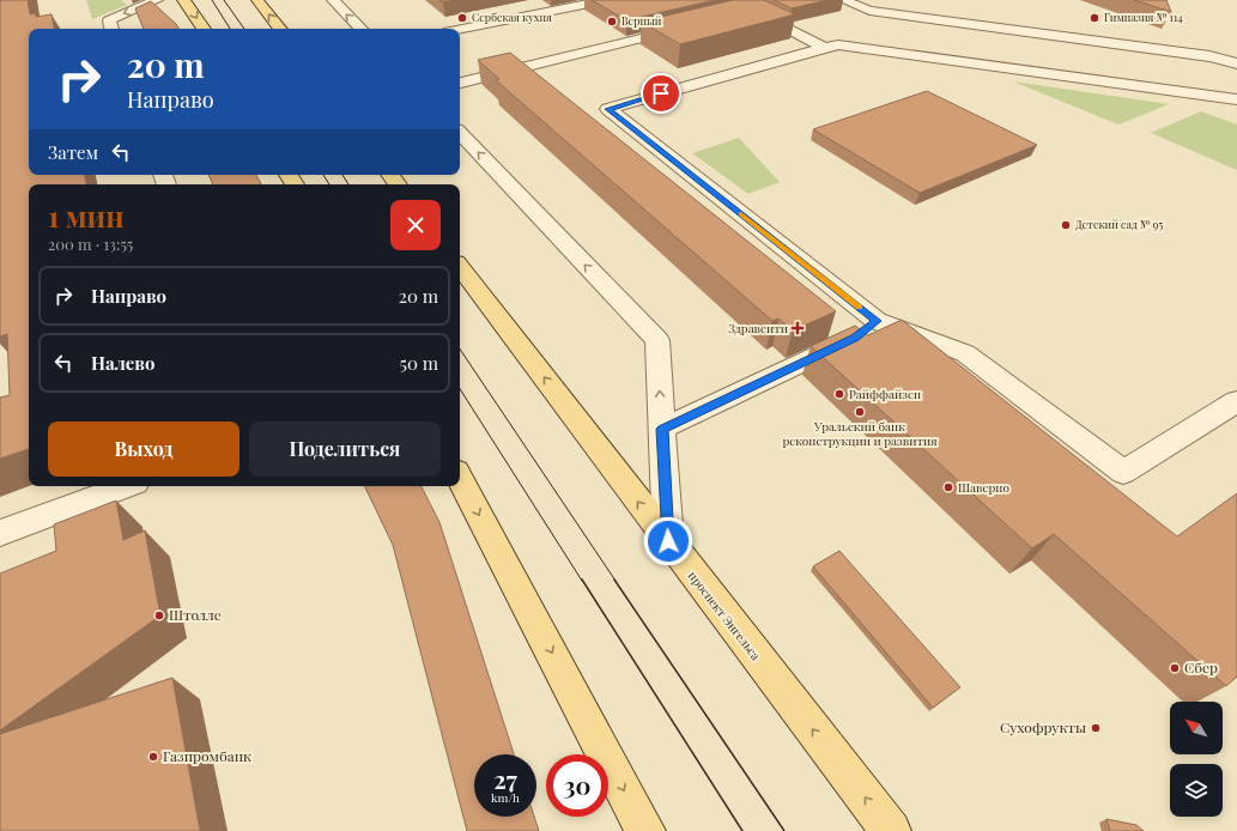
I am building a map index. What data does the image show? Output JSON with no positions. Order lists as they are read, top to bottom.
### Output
{
  "streets": {
    "main road": ["проспект Энгельса"]
  },
  "places": {
    "other": [
      "Сербская кухня",
      "Гимназия № 114",
      "Верный",
      "Детский сад № 95",
      "Райффайзен",
      "Уральский банк реконструкции и развития",
      "Шаверно",
      "Штолле",
      "Сбер",
      "Сухофрукты",
      "Газпромбанк"
    ],
    "health": ["Здравсити"]
  },
  "north": "top left",
  "page": {
    "turn": ["20 m", "Направо"],
    "then": "Затем",
    "heading": ["1 мин", "200 m · 13:55"],
    "list": [
      {
        "name": "Направо",
        "value": "20 m"
      },
      {
        "name": "Налево",
        "value": "50 m"
      }
    ],
    "buttons": ["Выход", "Поделиться"],
    "speed": "27 km/h",
    "limit": "30"
  }
}
